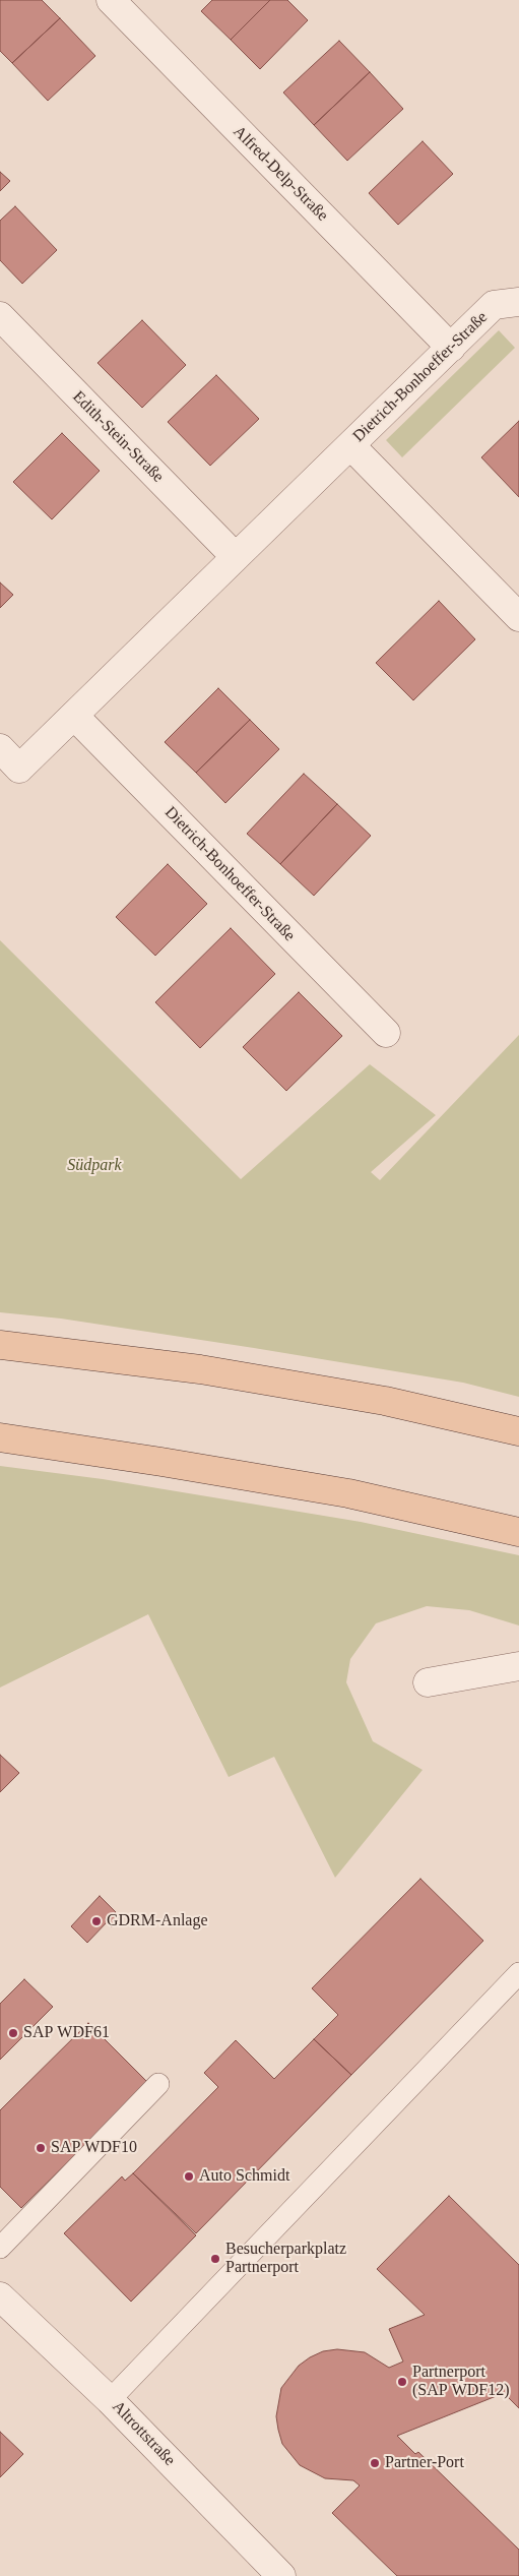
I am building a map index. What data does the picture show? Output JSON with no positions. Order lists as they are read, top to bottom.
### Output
{
  "streets": {
    "street": [
      "Alfred-Delp-Straße",
      "Dietrich-Bonhoeffer-Straße",
      "Edith-Stein-Straße",
      "Altrottstraße"
    ]
  },
  "crossings": [
    ["Alfred-Delp-Straße", "Dietrich-Bonhoeffer-Straße"],
    ["Dietrich-Bonhoeffer-Straße", "Edith-Stein-Straße"]
  ],
  "parks": ["Südpark"],
  "places": [
    "GDRM-Anlage",
    "SAP WDF61",
    "SAP WDF10",
    "Auto Schmidt",
    "Besucherparkplatz Partnerport",
    "Partnerport (SAP WDF12)",
    "Partner-Port"
  ]
}
